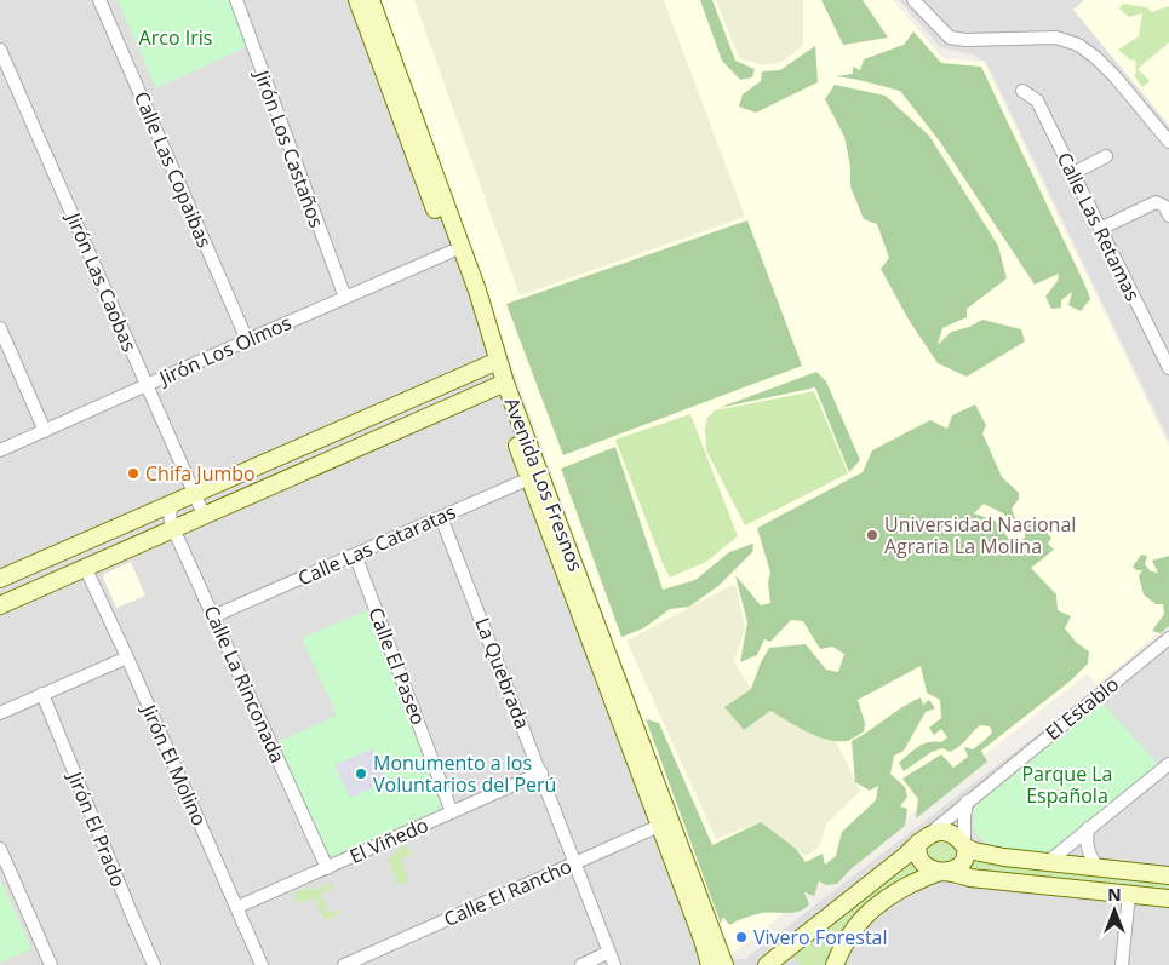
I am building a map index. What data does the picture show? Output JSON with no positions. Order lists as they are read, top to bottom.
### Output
{
  "streets": {
    "street": [
      "Jirón Los Castaños",
      "Calle Las Copaibas",
      "Calle Las Retamas",
      "Jirón Las Caobas",
      "Jirón Los Olmos",
      "Avenida Los Fresnos",
      "Calle Las Cataratas",
      "Calle El Paseo",
      "La Quebrada",
      "Calle La Rinconada",
      "El Establo",
      "Jirón El Molino",
      "Jirón El Prado",
      "El Viñedo",
      "Calle El Rancho"
    ]
  },
  "crossings": [
    ["Jirón Los Castaños", "Jirón Los Olmos"],
    ["Calle Las Copaibas", "Jirón Los Olmos"],
    ["Jirón Las Caobas", "Jirón Los Olmos"],
    ["Jirón Los Olmos", "Avenida Los Fresnos"],
    ["Avenida Los Fresnos", "Calle Las Cataratas"],
    ["Avenida Los Fresnos", "Calle El Rancho"],
    ["Calle Las Cataratas", "Calle El Paseo"],
    ["Calle Las Cataratas", "La Quebrada"],
    ["Calle Las Cataratas", "Calle La Rinconada"],
    ["Calle El Paseo", "El Viñedo"],
    ["La Quebrada", "El Viñedo"],
    ["La Quebrada", "Calle El Rancho"],
    ["Calle La Rinconada", "El Viñedo"],
    ["Jirón El Molino", "El Viñedo"]
  ],
  "parks": ["Arco Iris", "Parque La Española"],
  "places": [
    "Chifa Jumbo",
    "Universidad Nacional Agraria La Molina",
    "Monumento a los Voluntarios del Perú",
    "Vivero Forestal"
  ],
  "north": "top"
}
